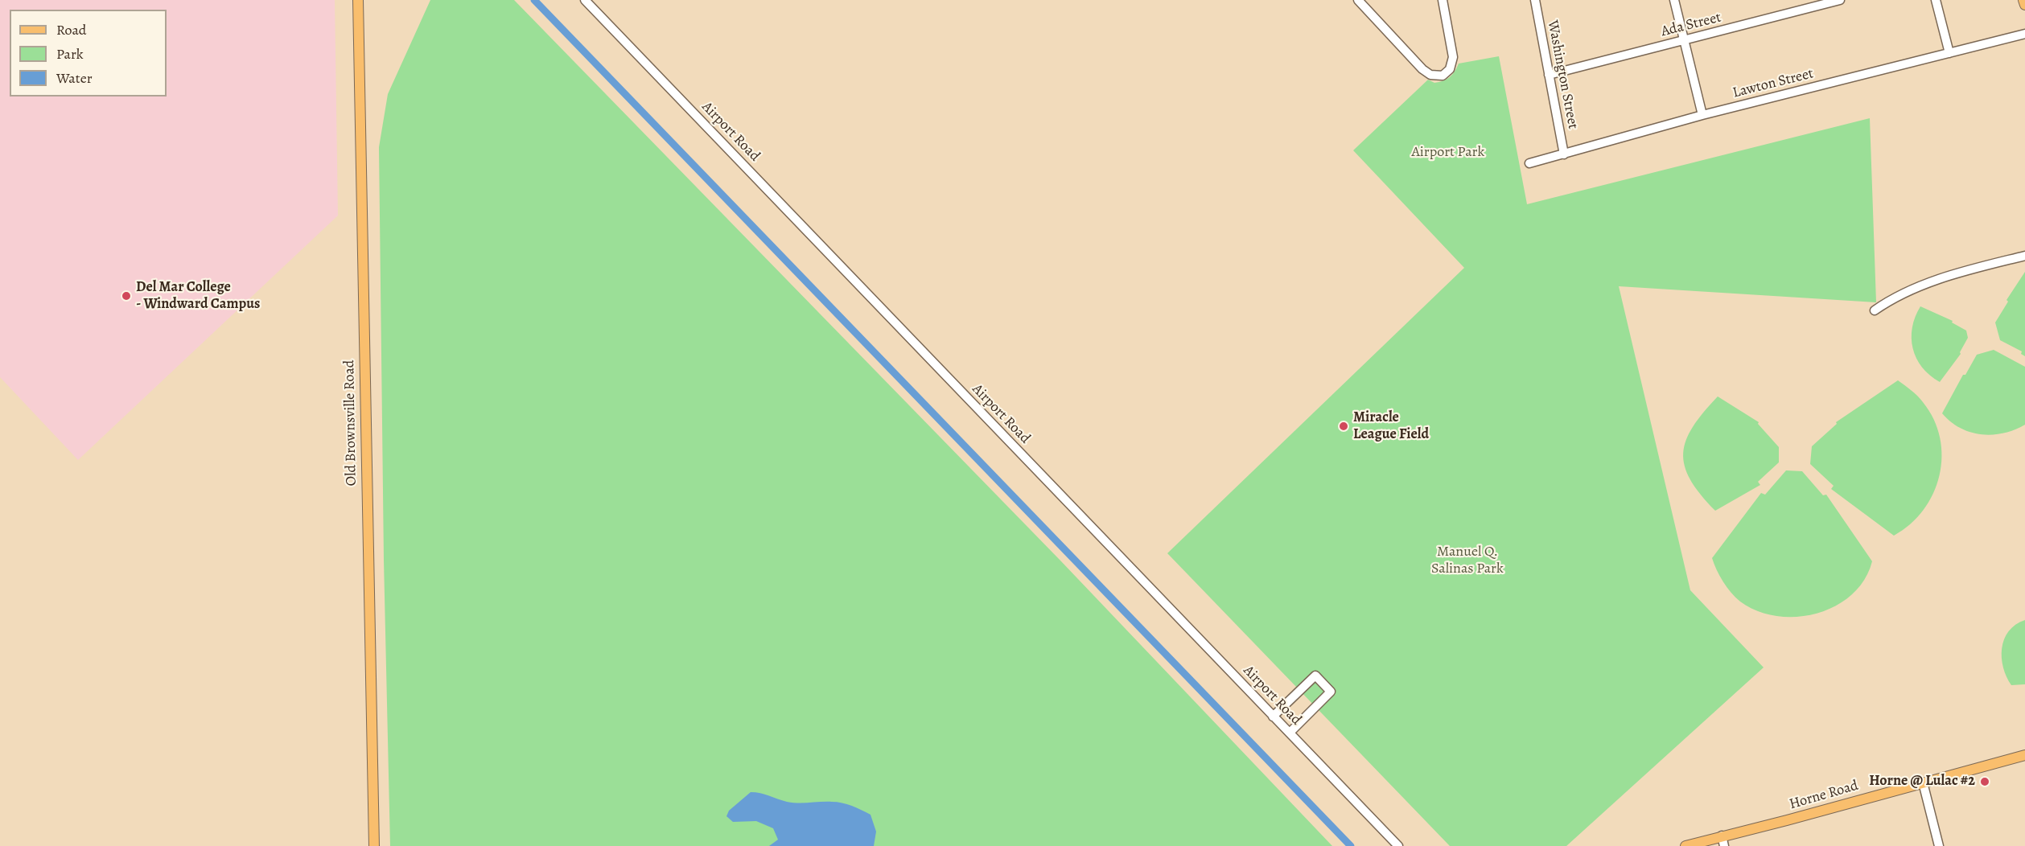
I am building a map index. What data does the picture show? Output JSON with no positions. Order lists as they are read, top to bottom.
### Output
{
  "streets": {
    "main road": ["Old Brownsville Road", "Horne Road"],
    "street": [
      "Ada Street",
      "Washington Street",
      "Lawton Street",
      "Airport Road"
    ]
  },
  "crossings": [
    ["Ada Street", "Washington Street"],
    ["Washington Street", "Lawton Street"]
  ],
  "parks": ["Airport Park", "Manuel Q. Salinas Park"],
  "places": ["Del Mar College - Windward Campus", "Miracle League Field", "Horne @ Lulac #2"],
  "legend": ["Road", "Park", "Water"]
}
